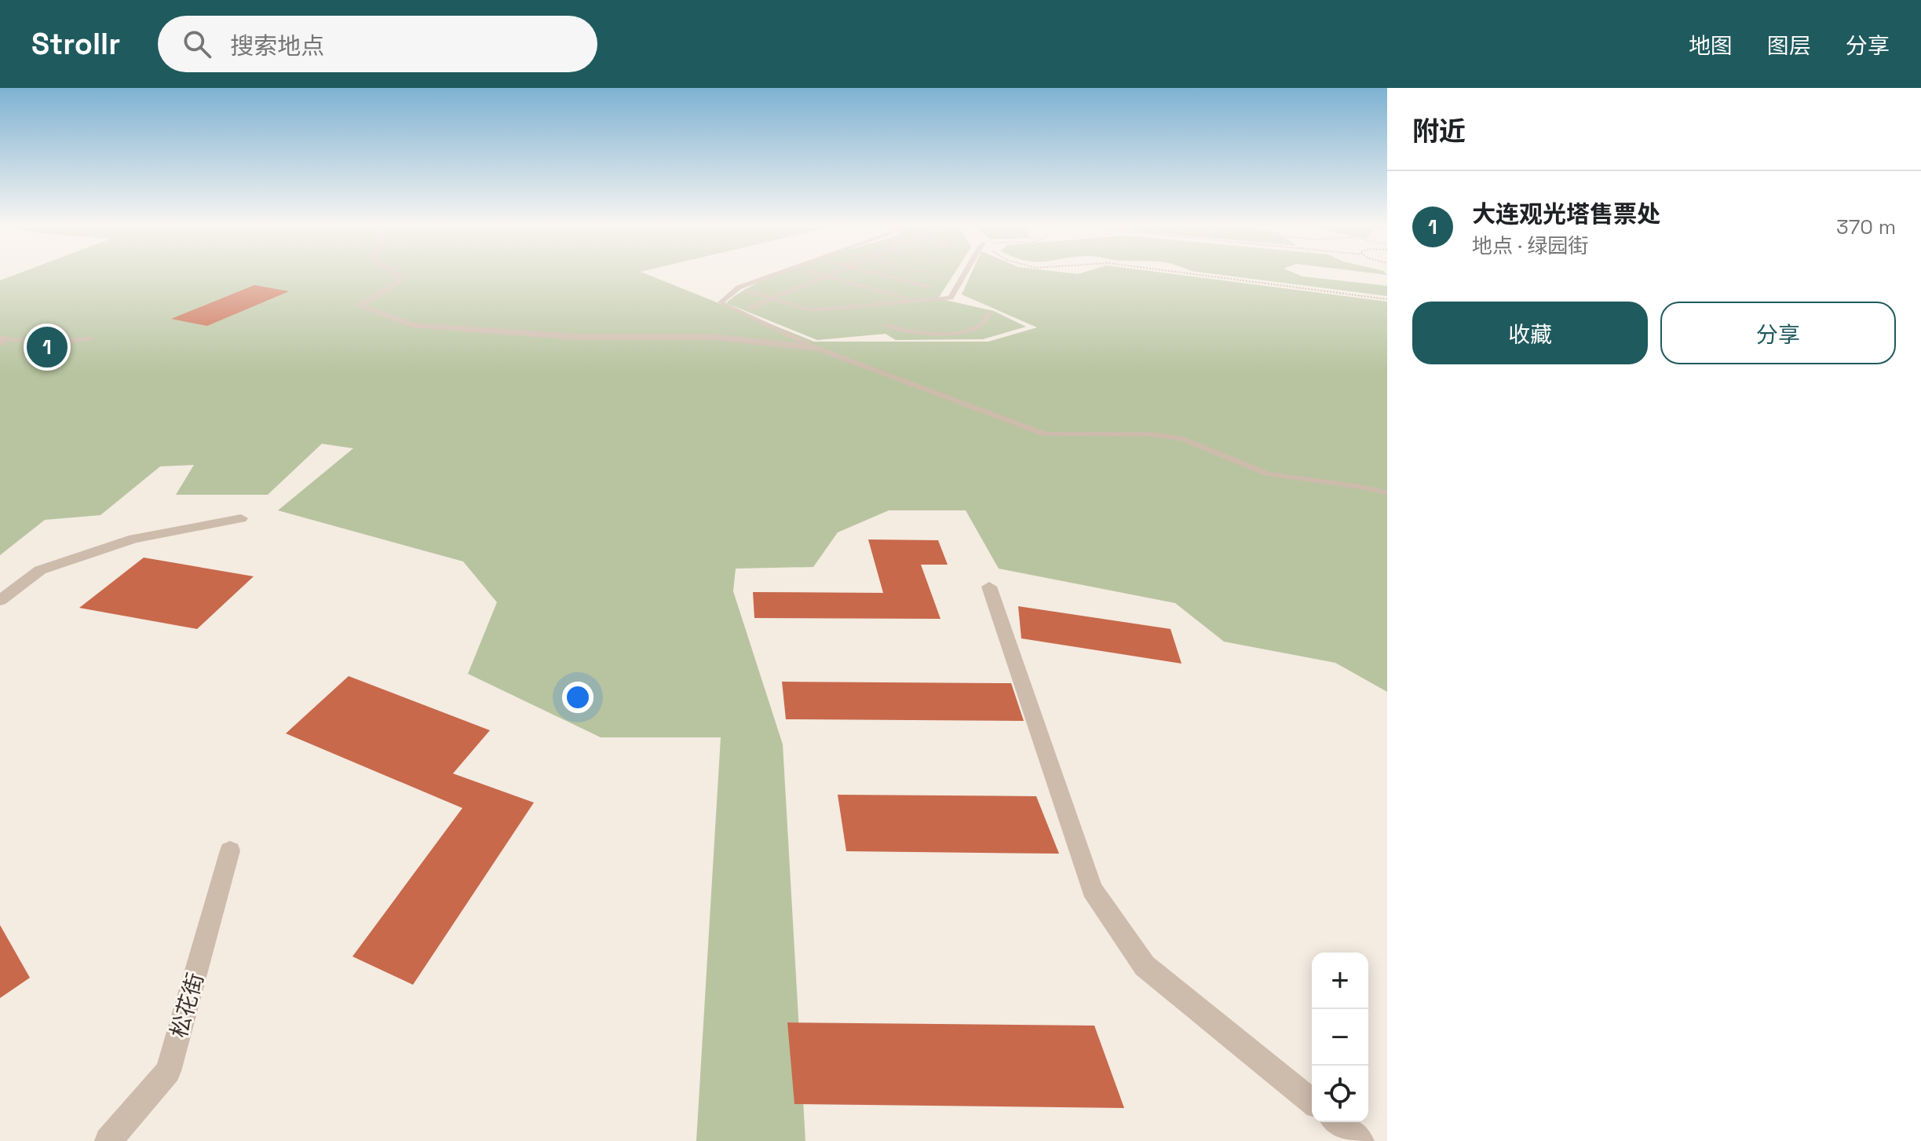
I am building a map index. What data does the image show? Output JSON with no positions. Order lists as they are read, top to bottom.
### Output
{
  "streets": {
    "street": ["松花街"]
  },
  "page": {
    "header": "Strollr",
    "search": "搜索地点",
    "nav": ["地图", "图层", "分享"],
    "heading": "附近",
    "list": [
      {
        "mark": "1",
        "name": "大连观光塔售票处",
        "note": "地点 · 绿园街",
        "value": "370 m"
      }
    ],
    "buttons": ["收藏", "分享"],
    "pins": "1",
    "map_buttons": ["+", "−"]
  }
}
